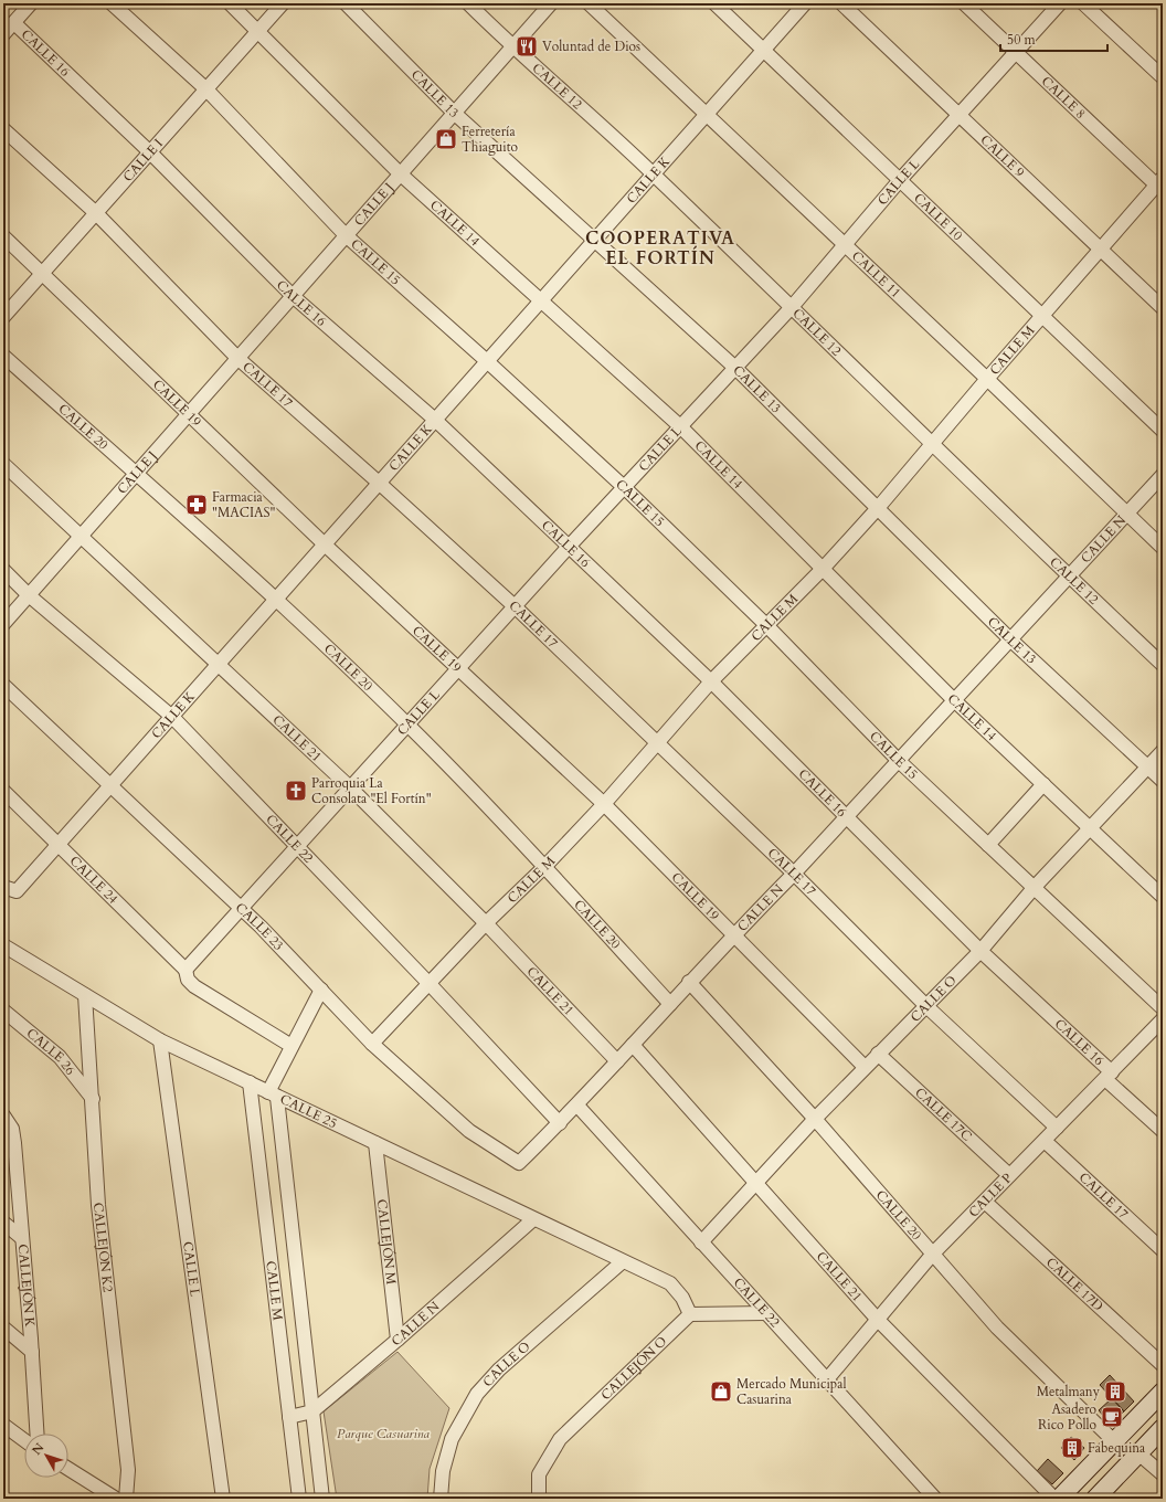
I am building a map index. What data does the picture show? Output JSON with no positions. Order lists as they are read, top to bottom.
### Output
{
  "streets": {
    "street": [
      "CALLE 16",
      "CALLE 12",
      "CALLE 13",
      "CALLE 8",
      "CALLE 9",
      "CALLE I",
      "CALLE K",
      "CALLE L",
      "CALLE J",
      "CALLE 10",
      "CALLE 14",
      "CALLE 15",
      "CALLE 11",
      "CALLE M",
      "CALLE 17",
      "CALLE 19",
      "CALLE 20",
      "CALLE N",
      "CALLE 21",
      "CALLE 22",
      "CALLE 24",
      "CALLE 23",
      "CALLE O",
      "CALLE 26",
      "CALLE 25",
      "CALLE 17C",
      "CALLE P",
      "CALLEJÓN M",
      "CALLEJÓN K2",
      "CALLE 17D",
      "CALLEJÓN K",
      "CALLEJÓN O"
    ]
  },
  "crossings": [
    ["CALLE 16", "CALLE I"],
    ["CALLE 16", "CALLE K"],
    ["CALLE 16", "CALLE L"],
    ["CALLE 16", "CALLE J"],
    ["CALLE 16", "CALLE M"],
    ["CALLE 16", "CALLE N"],
    ["CALLE 16", "CALLE O"],
    ["CALLE 16", "CALLE P"],
    ["CALLE 12", "CALLE K"],
    ["CALLE 12", "CALLE L"],
    ["CALLE 12", "CALLE J"],
    ["CALLE 12", "CALLE M"],
    ["CALLE 12", "CALLE N"],
    ["CALLE 13", "CALLE K"],
    ["CALLE 13", "CALLE L"],
    ["CALLE 13", "CALLE J"],
    ["CALLE 13", "CALLE M"],
    ["CALLE 13", "CALLE N"],
    ["CALLE 13", "CALLE O"],
    ["CALLE 8", "CALLE L"],
    ["CALLE 8", "CALLE M"],
    ["CALLE 9", "CALLE L"],
    ["CALLE 9", "CALLE M"],
    ["CALLE I", "CALLE 14"],
    ["CALLE I", "CALLE 15"],
    ["CALLE I", "CALLE 17"],
    ["CALLE I", "CALLE 19"],
    ["CALLE K", "CALLE 10"],
    ["CALLE K", "CALLE 14"],
    ["CALLE K", "CALLE 15"],
    ["CALLE K", "CALLE 11"],
    ["CALLE K", "CALLE 17"],
    ["CALLE K", "CALLE 19"],
    ["CALLE K", "CALLE 20"],
    ["CALLE K", "CALLE 21"],
    ["CALLE K", "CALLE 22"],
    ["CALLE K", "CALLE 24"],
    ["CALLE K", "CALLE 23"],
    ["CALLE L", "CALLE 10"],
    ["CALLE L", "CALLE 14"],
    ["CALLE L", "CALLE 15"],
    ["CALLE L", "CALLE 11"],
    ["CALLE L", "CALLE 17"],
    ["CALLE L", "CALLE 19"],
    ["CALLE L", "CALLE 20"],
    ["CALLE L", "CALLE 21"],
    ["CALLE L", "CALLE 22"],
    ["CALLE L", "CALLE 24"],
    ["CALLE L", "CALLE 23"],
    ["CALLE L", "CALLE 25"],
    ["CALLE J", "CALLE 14"],
    ["CALLE J", "CALLE 15"],
    ["CALLE J", "CALLE 17"],
    ["CALLE J", "CALLE 19"],
    ["CALLE J", "CALLE 20"],
    ["CALLE J", "CALLE 21"],
    ["CALLE J", "CALLE 22"],
    ["CALLE 10", "CALLE M"],
    ["CALLE 14", "CALLE M"],
    ["CALLE 14", "CALLE N"],
    ["CALLE 14", "CALLE O"],
    ["CALLE 15", "CALLE M"],
    ["CALLE 15", "CALLE N"],
    ["CALLE 15", "CALLE O"],
    ["CALLE 11", "CALLE M"],
    ["CALLE 11", "CALLE N"],
    ["CALLE M", "CALLE 17"],
    ["CALLE M", "CALLE 19"],
    ["CALLE M", "CALLE 20"],
    ["CALLE M", "CALLE N"],
    ["CALLE M", "CALLE 21"],
    ["CALLE M", "CALLE 22"],
    ["CALLE M", "CALLE 23"],
    ["CALLE M", "CALLE 25"],
    ["CALLE 17", "CALLE N"],
    ["CALLE 17", "CALLE O"],
    ["CALLE 17", "CALLE P"],
    ["CALLE 19", "CALLE N"],
    ["CALLE 19", "CALLE O"],
    ["CALLE 20", "CALLE N"],
    ["CALLE 20", "CALLE O"],
    ["CALLE 20", "CALLE P"],
    ["CALLE N", "CALLE 21"],
    ["CALLE N", "CALLE 22"],
    ["CALLE N", "CALLE 23"],
    ["CALLE N", "CALLE 25"],
    ["CALLE N", "CALLEJÓN M"],
    ["CALLE 21", "CALLE O"],
    ["CALLE 21", "CALLE P"],
    ["CALLE 22", "CALLE O"],
    ["CALLE 22", "CALLE P"],
    ["CALLE O", "CALLE 25"],
    ["CALLE O", "CALLE 17C"],
    ["CALLE 26", "CALLEJÓN K2"],
    ["CALLE 25", "CALLEJÓN M"],
    ["CALLE 25", "CALLEJÓN K2"],
    ["CALLE 17C", "CALLE P"],
    ["CALLE P", "CALLE 17D"]
  ],
  "districts": ["COOPERATIVA EL FORTÍN"],
  "parks": ["Parque Casuarina"],
  "places": {
    "restaurant": ["Voluntad de Dios"],
    "shop": ["Ferretería Thiaguito", "Mercado Municipal Casuarina"],
    "pharmacy": ["Farmacia \"MACIAS\""],
    "church": ["Parroquia La Consolata \"El Fortín\""],
    "building": ["Metalmany", "Fabequina"],
    "cafe": ["Asadero Rico Pollo"]
  },
  "scale_bar": "50 m",
  "north": "top left"
}
